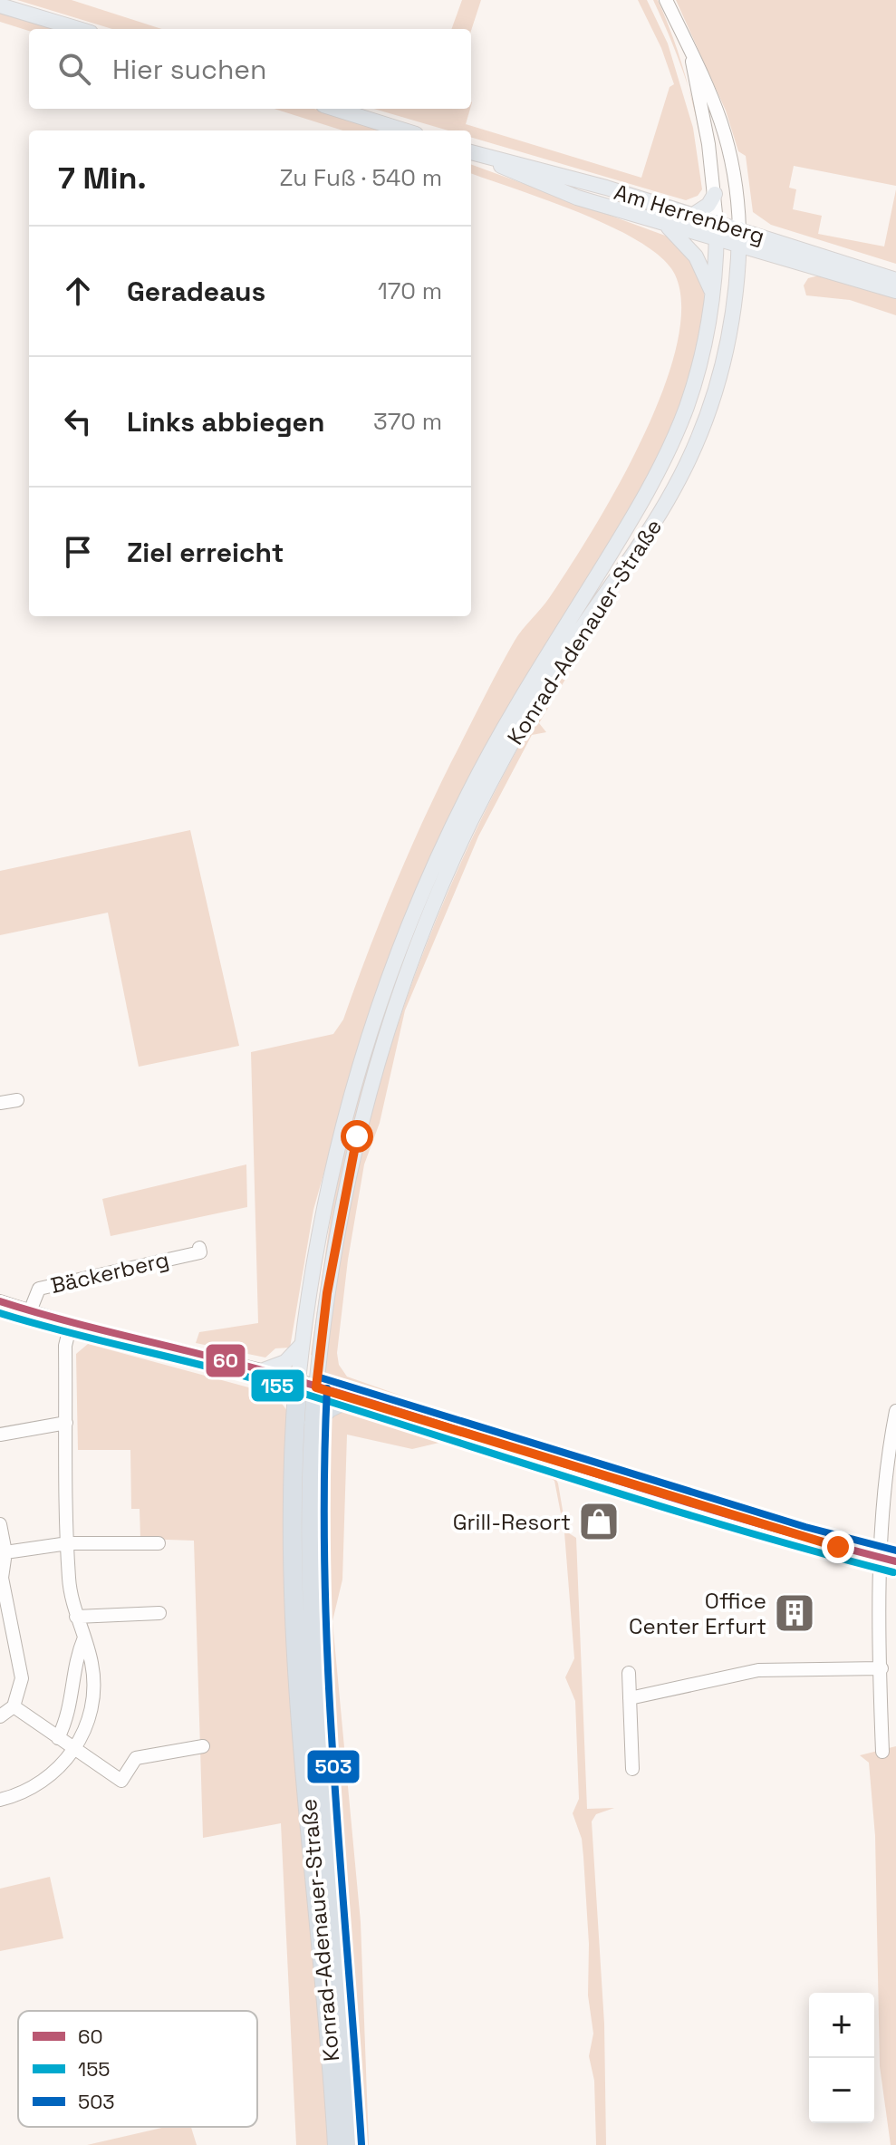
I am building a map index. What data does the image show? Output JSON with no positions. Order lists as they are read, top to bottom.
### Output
{
  "streets": {
    "highway": ["Konrad-Adenauer-Straße"],
    "main road": ["Am Herrenberg"],
    "street": ["Bäckerberg"]
  },
  "crossings": [
    ["Am Herrenberg", "Konrad-Adenauer-Straße"]
  ],
  "places": {
    "shop": ["Grill-Resort"],
    "building": ["Office Center Erfurt"]
  },
  "lines": ["transit line 60", "transit line 155", "transit line 503"],
  "legend": ["60", "155", "503"],
  "page": {
    "search": "Hier suchen",
    "heading": ["7 Min.", "Zu Fuß · 540 m"],
    "list": [
      ["Geradeaus", "170 m"],
      ["Links abbiegen", "370 m"],
      "Ziel erreicht"
    ],
    "map_buttons": ["+", "−"]
  }
}
